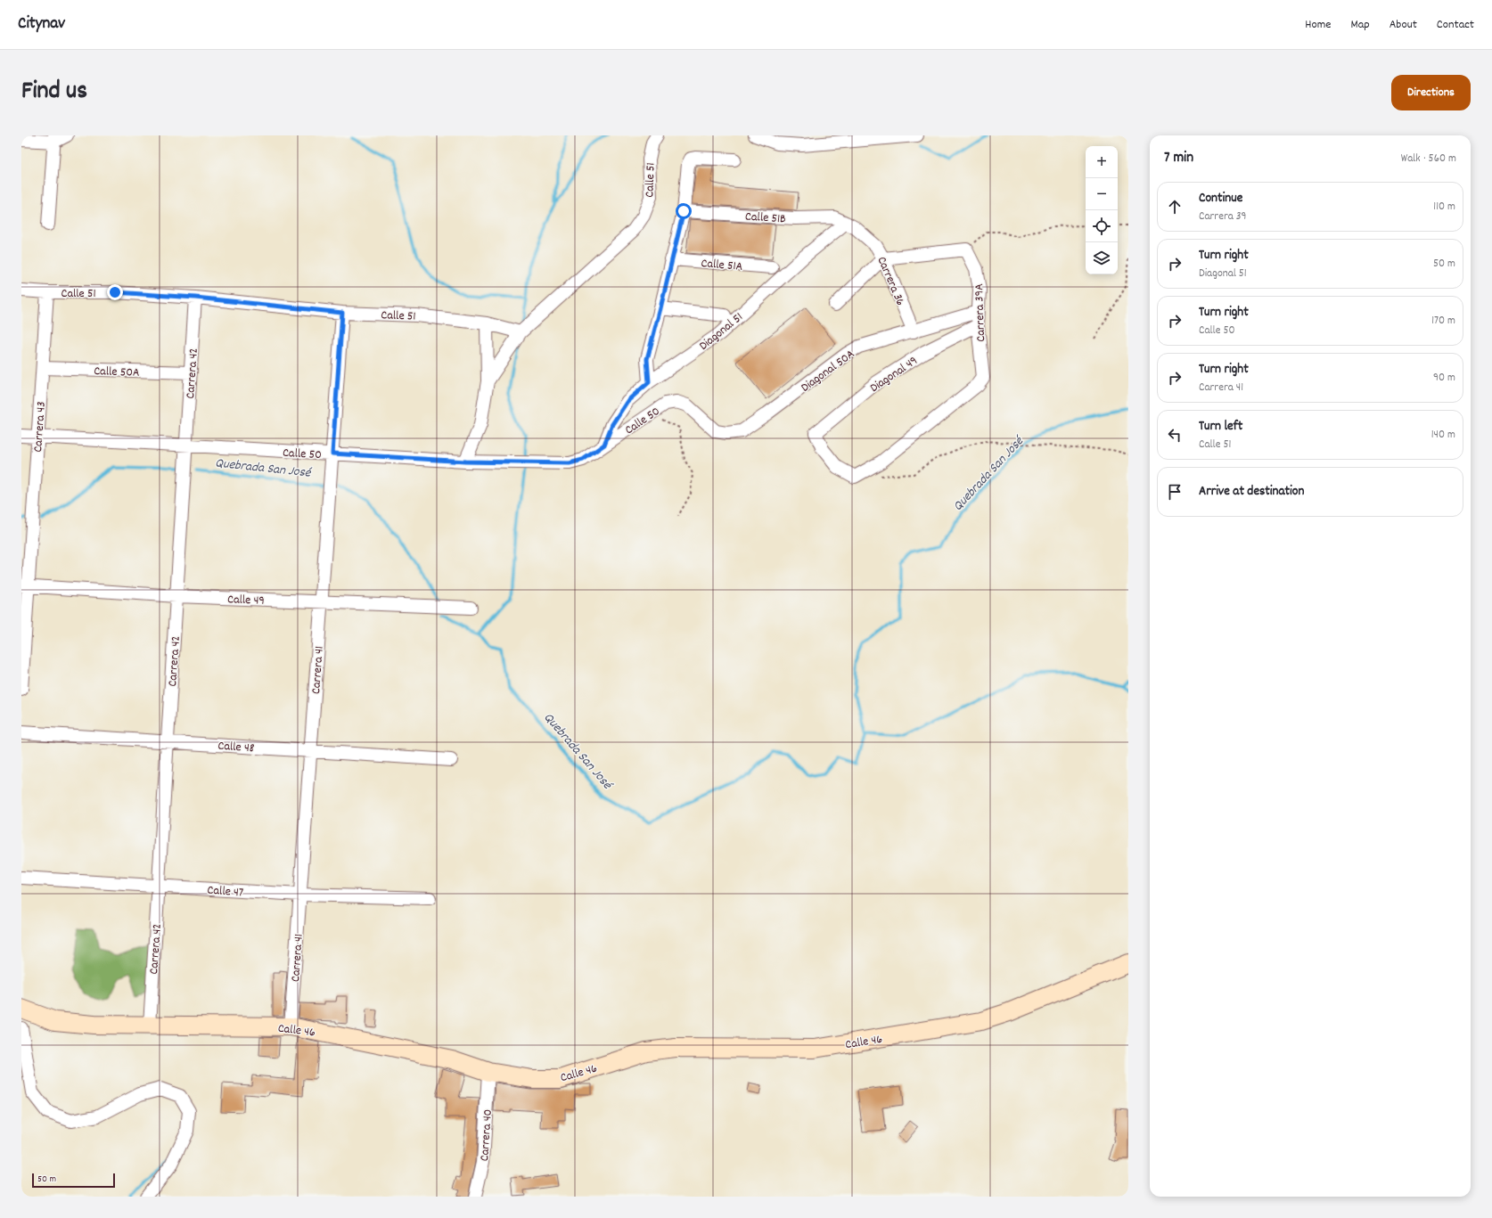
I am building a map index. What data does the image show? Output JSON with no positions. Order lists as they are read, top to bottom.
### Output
{
  "streets": {
    "street": [
      "Calle 51",
      "Calle 51B",
      "Calle 51A",
      "Carrera 36",
      "Carrera 39A",
      "Diagonal 51",
      "Diagonal 50A",
      "Calle 50A",
      "Carrera 42",
      "Diagonal 49",
      "Calle 50",
      "Carrera 43",
      "Calle 49",
      "Carrera 41",
      "Calle 48",
      "Calle 47",
      "Calle 46",
      "Carrera 40"
    ]
  },
  "crossings": [
    ["Calle 51", "Carrera 42"],
    ["Calle 51", "Carrera 43"],
    ["Calle 51", "Carrera 41"],
    ["Calle 51B", "Carrera 36"],
    ["Calle 51B", "Diagonal 51"],
    ["Carrera 36", "Diagonal 51"],
    ["Carrera 36", "Diagonal 50A"],
    ["Carrera 39A", "Diagonal 50A"],
    ["Carrera 39A", "Diagonal 49"],
    ["Diagonal 51", "Calle 50"],
    ["Diagonal 50A", "Calle 50"],
    ["Calle 50A", "Carrera 42"],
    ["Calle 50A", "Carrera 43"],
    ["Carrera 42", "Calle 50"],
    ["Carrera 42", "Calle 49"],
    ["Carrera 42", "Calle 48"],
    ["Carrera 42", "Calle 47"],
    ["Carrera 42", "Calle 46"],
    ["Calle 50", "Carrera 43"],
    ["Calle 50", "Carrera 41"],
    ["Carrera 43", "Calle 49"],
    ["Calle 49", "Carrera 41"],
    ["Carrera 41", "Calle 48"],
    ["Carrera 41", "Calle 47"],
    ["Carrera 41", "Calle 46"],
    ["Calle 46", "Carrera 40"]
  ],
  "water": ["Quebrada San José"],
  "scale_bar": "50 m",
  "page": {
    "header": "Citynav",
    "nav": [
      "Home",
      "Map",
      "About",
      "Contact"
    ],
    "title": "Find us",
    "buttons": "Directions",
    "heading": ["7 min", "Walk · 560 m"],
    "map_buttons": ["+", "−"],
    "list": [
      ["Continue", "Carrera 39", "110 m"],
      ["Turn right", "Diagonal 51", "50 m"],
      ["Turn right", "Calle 50", "170 m"],
      ["Turn right", "Carrera 41", "90 m"],
      ["Turn left", "Calle 51", "140 m"],
      "Arrive at destination"
    ],
    "scale": "50 m"
  }
}
